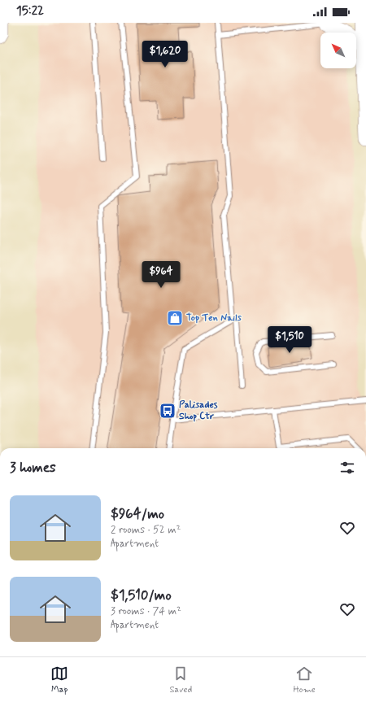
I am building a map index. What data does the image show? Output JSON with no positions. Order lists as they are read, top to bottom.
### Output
{
  "places": {
    "shop": ["Top Ten Nails"],
    "bus stop": ["Palisades Shop Ctr"]
  },
  "north": "top left",
  "page": {
    "status": "15:22",
    "price": ["$1,620", "$964", "$1,510"],
    "heading": "3 homes",
    "list": [
      {
        "name": "$964/mo",
        "note": "2 rooms · 52 m² · Apartment"
      },
      {
        "name": "$1,510/mo",
        "note": "3 rooms · 74 m² · Apartment"
      }
    ],
    "tabs": ["Map", "Saved", "Home"]
  }
}
